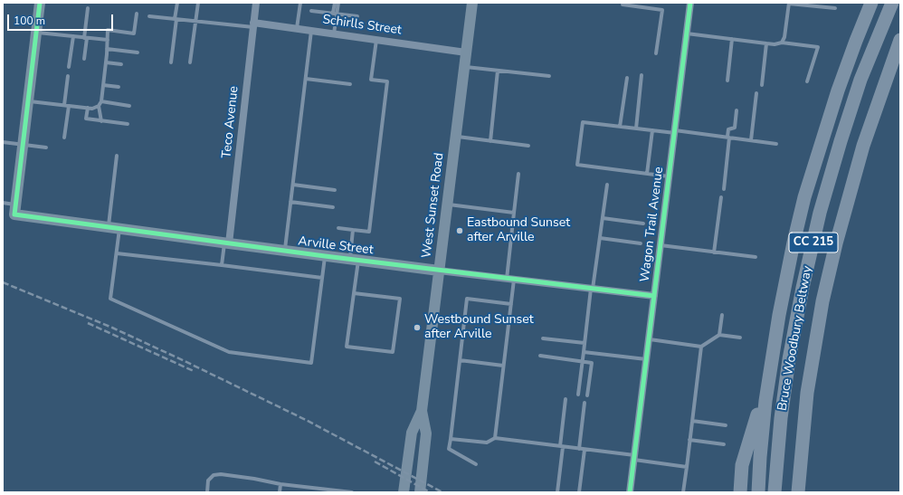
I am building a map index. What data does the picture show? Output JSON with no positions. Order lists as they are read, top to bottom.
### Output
{
  "streets": {
    "highway": ["CC 215", "Bruce Woodbury Beltway"],
    "street": [
      "Schirlls Street",
      "Teco Avenue",
      "West Sunset Road",
      "Wagon Trail Avenue",
      "Arville Street"
    ]
  },
  "crossings": [
    ["Schirlls Street", "Teco Avenue"],
    ["Schirlls Street", "West Sunset Road"],
    ["Teco Avenue", "Arville Street"],
    ["West Sunset Road", "Arville Street"],
    ["Wagon Trail Avenue", "Arville Street"]
  ],
  "places": ["Eastbound Sunset after Arville", "Westbound Sunset after Arville"],
  "scale_bar": "100 m"
}
